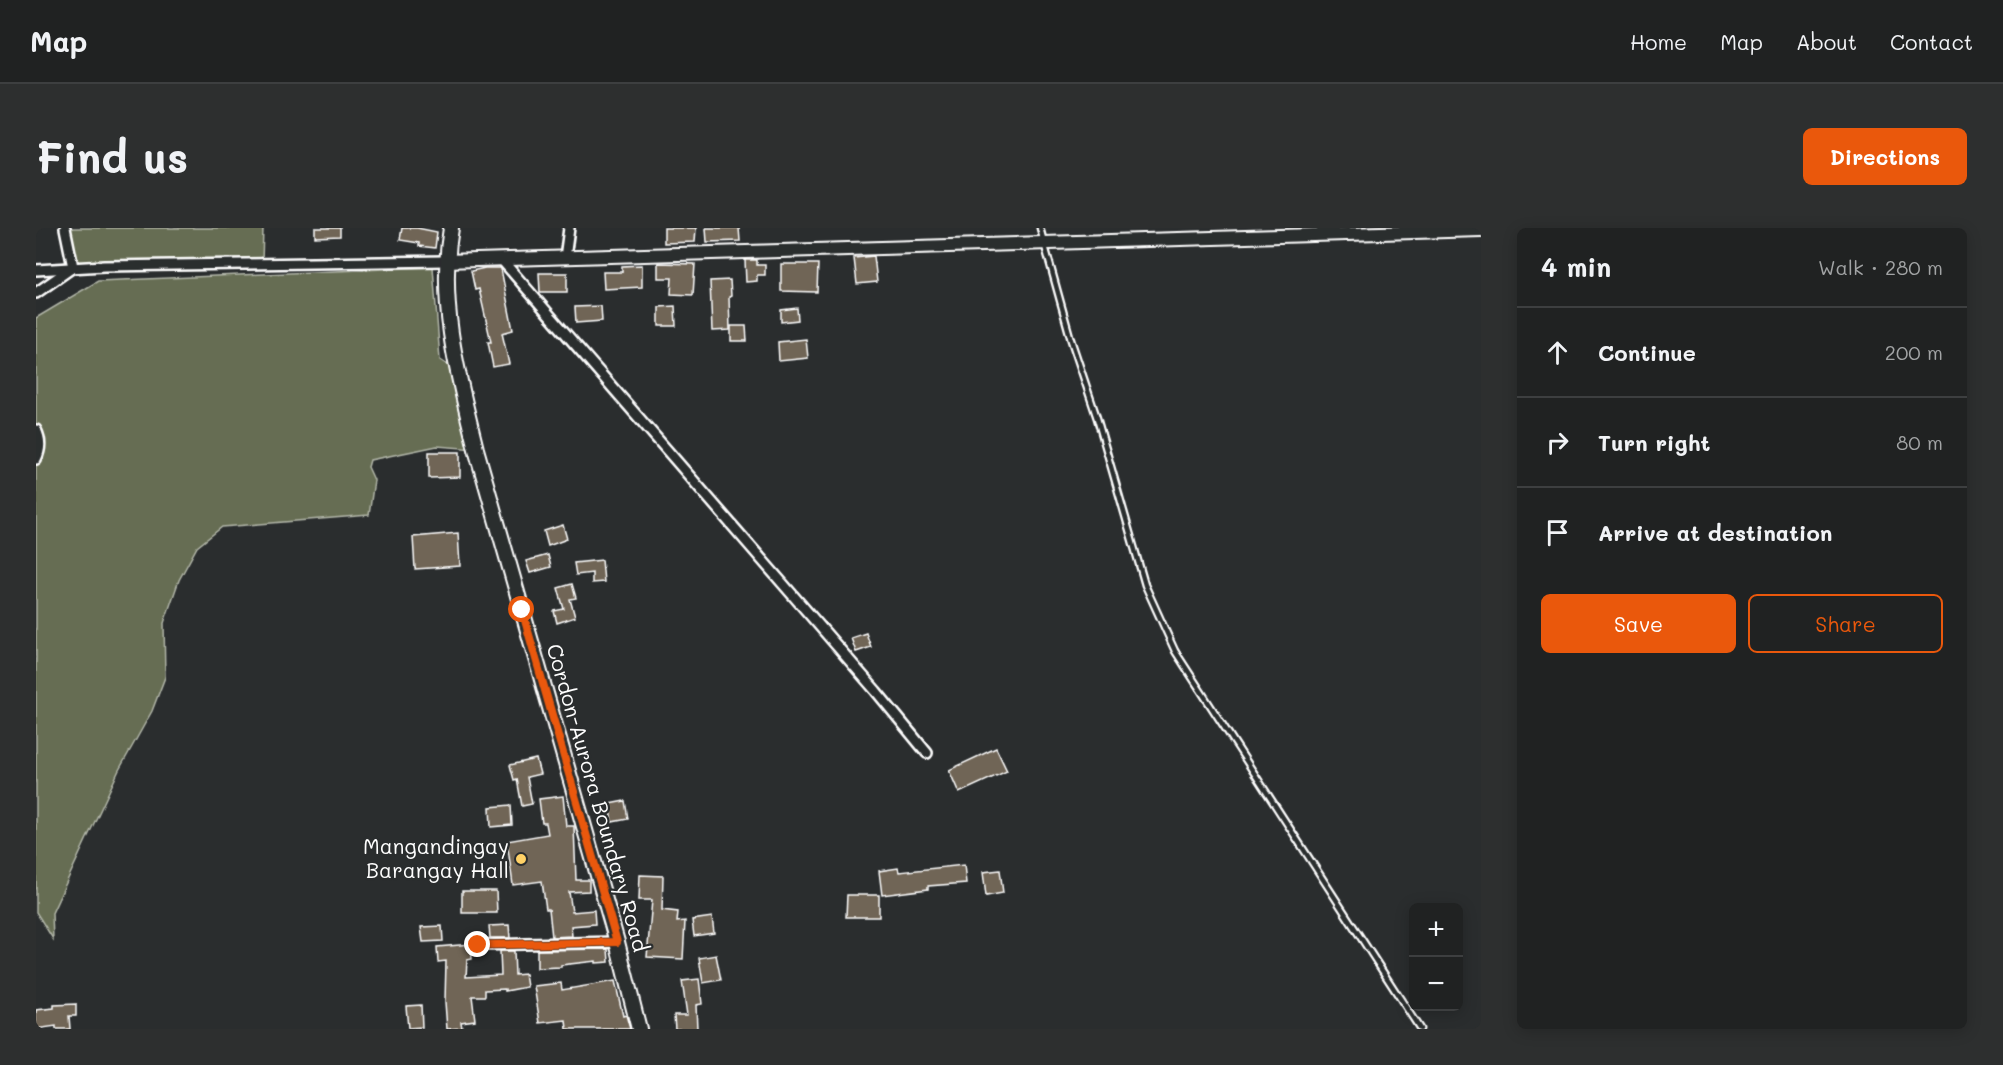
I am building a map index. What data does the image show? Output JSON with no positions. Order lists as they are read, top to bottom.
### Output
{
  "streets": {
    "main road": ["Cordon-Aurora Boundary Road"]
  },
  "places": ["Mangandingay Barangay Hall"],
  "page": {
    "header": "Map",
    "nav": [
      "Home",
      "Map",
      "About",
      "Contact"
    ],
    "buttons": [
      "Directions",
      ["Save", "Share"]
    ],
    "title": "Find us",
    "heading": ["4 min", "Walk · 280 m"],
    "list": [
      ["Continue", "200 m"],
      ["Turn right", "80 m"],
      "Arrive at destination"
    ],
    "map_buttons": ["+", "−"]
  }
}
